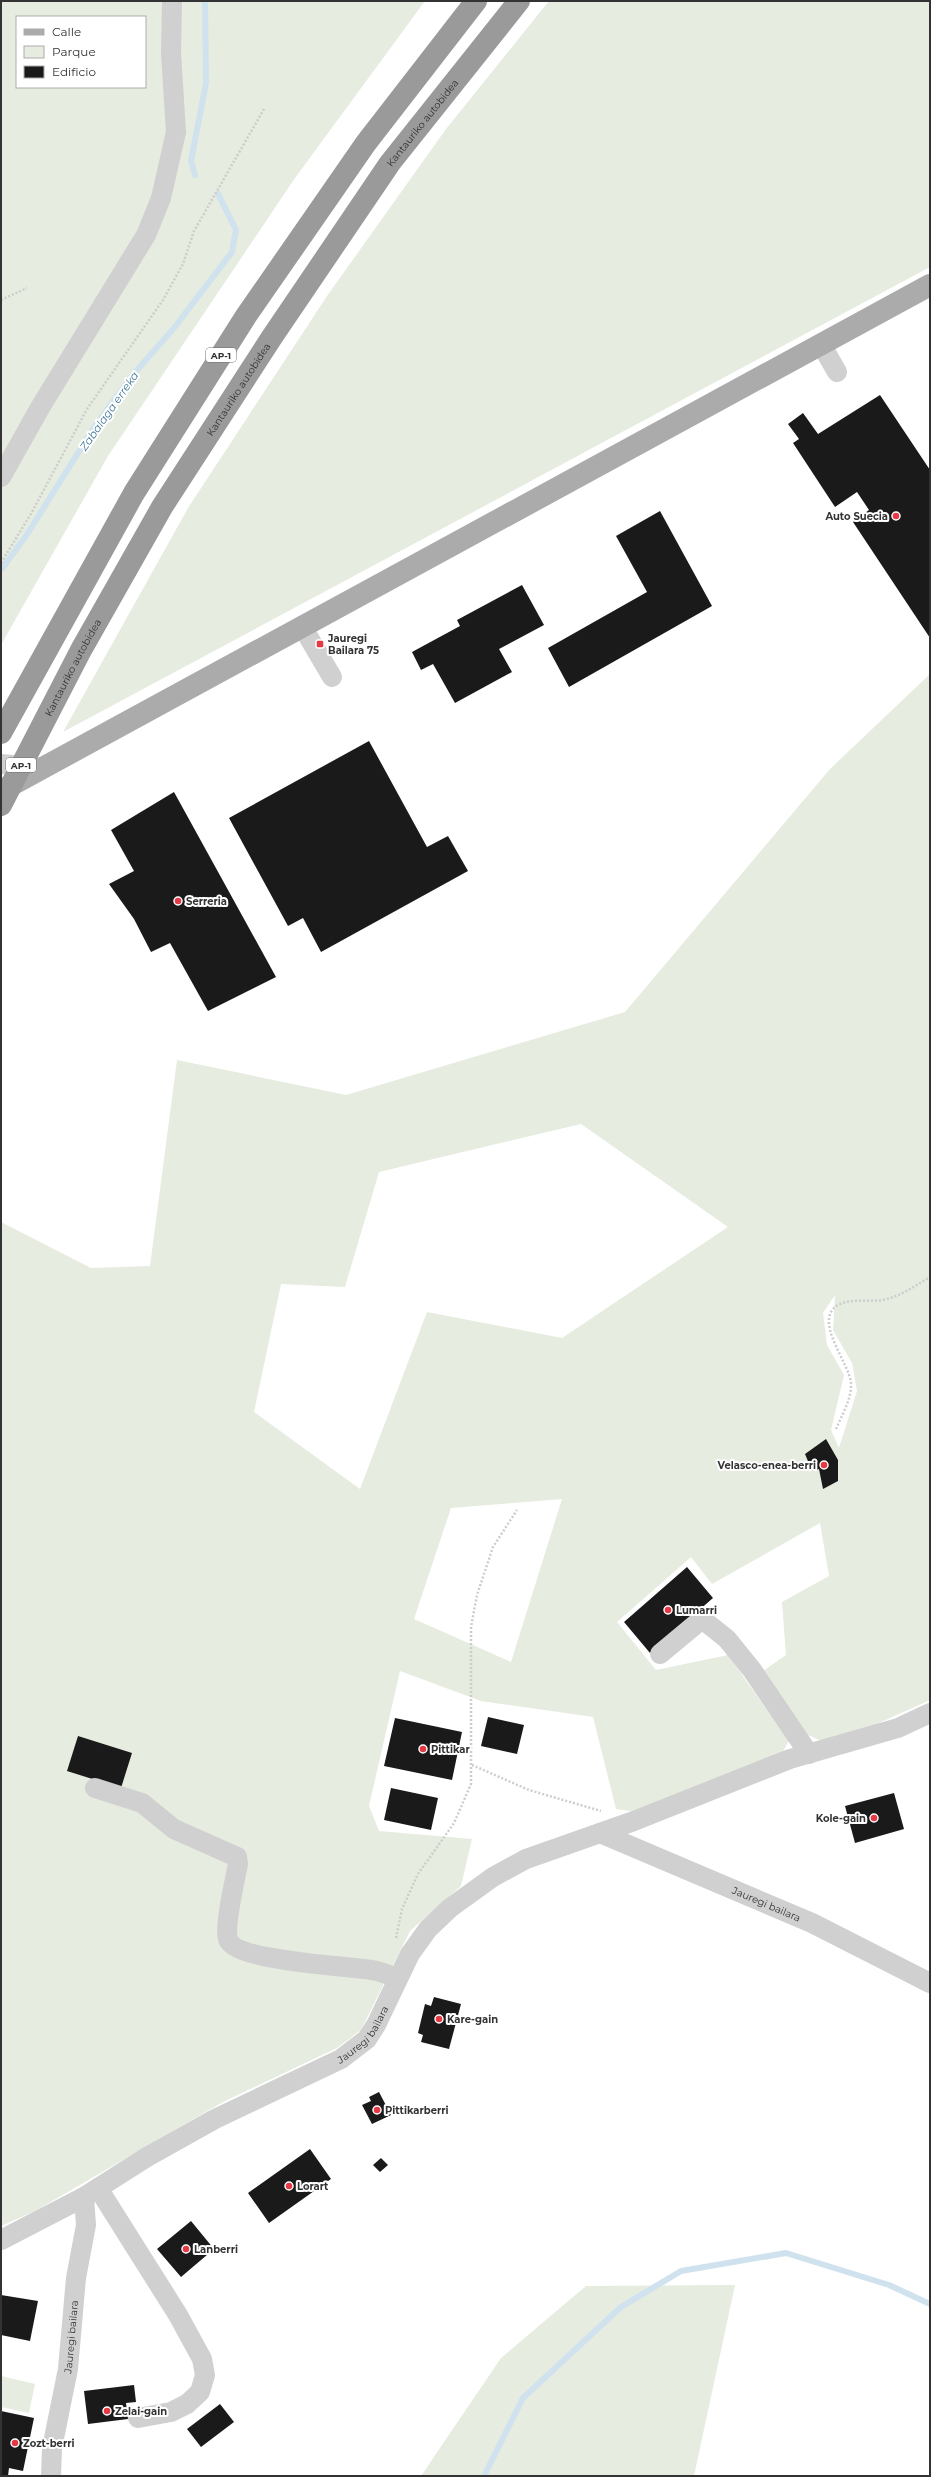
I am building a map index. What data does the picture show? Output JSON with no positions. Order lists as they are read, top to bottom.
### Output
{
  "streets": {
    "highway": ["Kantauriko autobidea", "AP-1"],
    "street": ["Jauregi bailara"]
  },
  "water": ["Zabalaga erreka"],
  "places": {
    "other": [
      "Auto Suecia",
      "Serreria",
      "Velasco-enea-berri",
      "Lumarri",
      "Pittikar",
      "Kole-gain",
      "Kare-gain",
      "Pittikarberri",
      "Lorart",
      "Lanberri",
      "Zelai-gain",
      "Zozt-berri"
    ],
    "transit": ["Jauregi Bailara 75"]
  },
  "legend": ["Calle", "Parque", "Edificio"]
}
